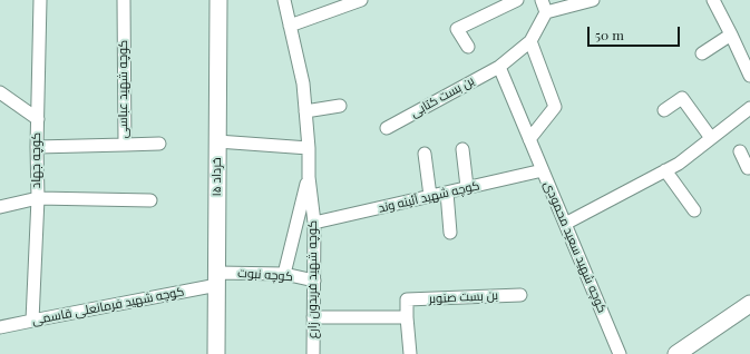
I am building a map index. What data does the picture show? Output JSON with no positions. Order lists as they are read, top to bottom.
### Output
{
  "streets": {
    "main road": ["۱۵ خرداد"],
    "street": [
      "کوچه شهید عباسی",
      "بن بست کتابی",
      "کوچه جهاد",
      "کوچه شهید آئینه وند",
      "کوچه شهید سعید محمودی",
      "کوچه نبوت",
      "کوچه شهید فریدون زارع",
      "بن بست صنوبر",
      "کوچه شهید فرمانعلی قاسمی"
    ]
  },
  "crossings": [
    ["کوچه شهید عباسی", "کوچه جهاد"],
    ["بن بست کتابی", "کوچه شهید سعید محمودی"],
    ["کوچه جهاد", "کوچه شهید فرمانعلی قاسمی"],
    ["۱۵ خرداد", "کوچه نبوت"],
    ["۱۵ خرداد", "کوچه شهید فرمانعلی قاسمی"],
    ["کوچه شهید آئینه وند", "کوچه شهید سعید محمودی"],
    ["کوچه شهید آئینه وند", "کوچه شهید فریدون زارع"],
    ["کوچه نبوت", "کوچه شهید فریدون زارع"],
    ["کوچه نبوت", "کوچه شهید فرمانعلی قاسمی"]
  ],
  "scale_bar": "50 m"
}
